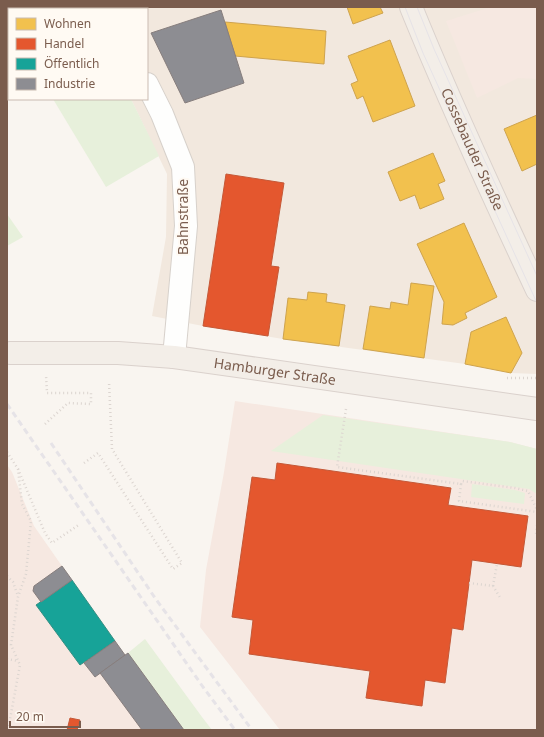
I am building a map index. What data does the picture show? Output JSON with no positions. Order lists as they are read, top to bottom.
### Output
{
  "streets": {
    "main road": ["Cossebauder Straße", "Hamburger Straße"],
    "street": ["Bahnstraße"]
  },
  "crossings": [
    ["Bahnstraße", "Hamburger Straße"]
  ],
  "legend": [
    "Wohnen",
    "Handel",
    "Öffentlich",
    "Industrie"
  ],
  "scale_bar": "20 m"
}
